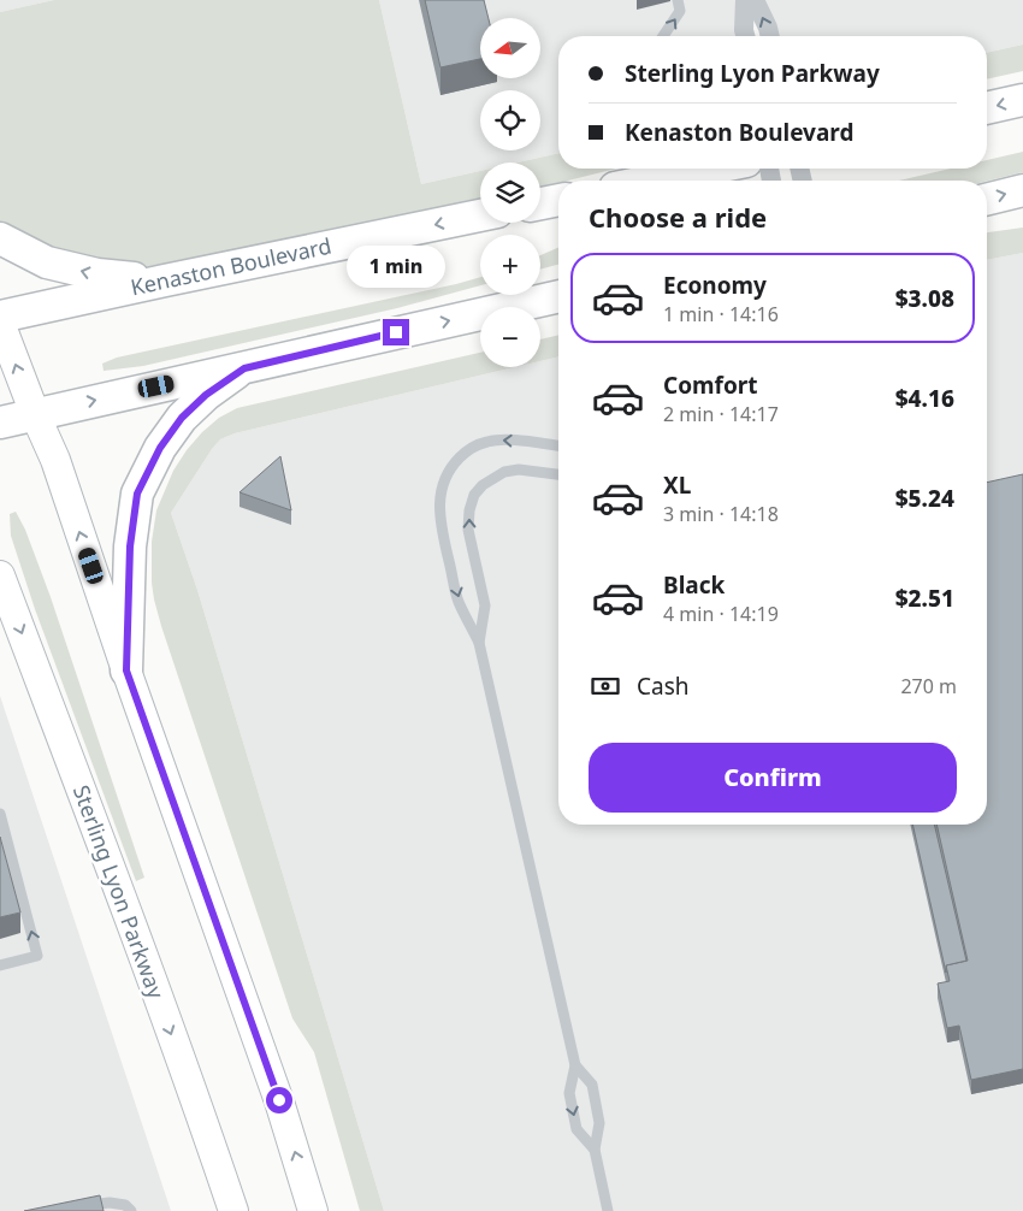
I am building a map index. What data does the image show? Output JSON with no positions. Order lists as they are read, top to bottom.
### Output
{
  "streets": {
    "main road": ["Kenaston Boulevard", "Sterling Lyon Parkway"]
  },
  "north": "left",
  "page": {
    "map_buttons": ["+", "−"],
    "banner": ["Sterling Lyon Parkway", "Kenaston Boulevard"],
    "heading": "Choose a ride",
    "bubble": "1 min",
    "list": [
      {
        "name": "Economy",
        "note": "1 min · 14:16",
        "value": "$3.08"
      },
      {
        "name": "Comfort",
        "note": "2 min · 14:17",
        "value": "$4.16"
      },
      {
        "name": "XL",
        "note": "3 min · 14:18",
        "value": "$5.24"
      },
      {
        "name": "Black",
        "note": "4 min · 14:19",
        "value": "$2.51"
      }
    ],
    "pay": ["Cash", "270 m"],
    "buttons": "Confirm"
  }
}
